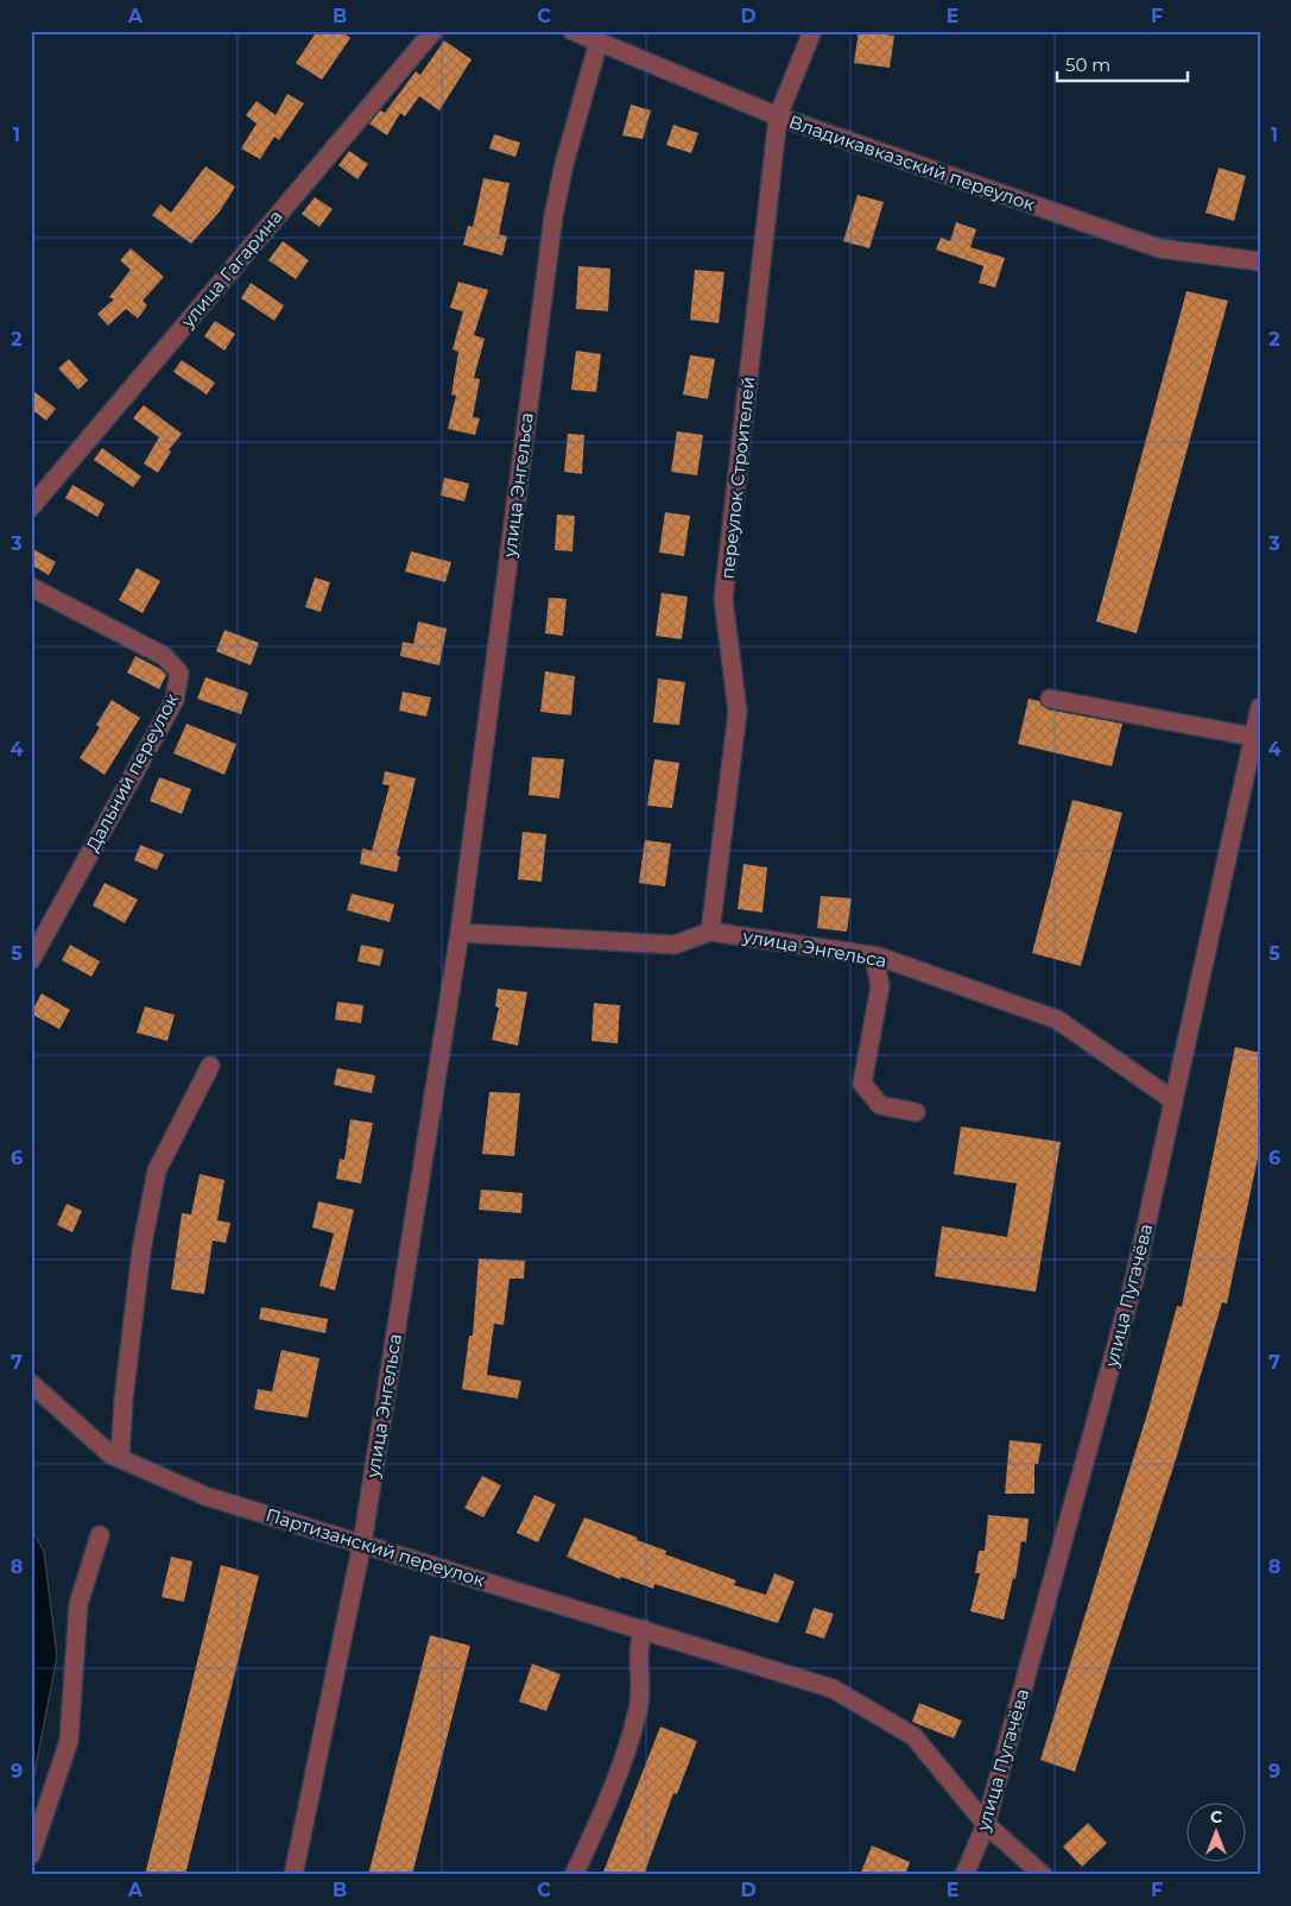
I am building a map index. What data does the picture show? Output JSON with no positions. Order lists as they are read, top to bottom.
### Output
{
  "streets": {
    "street": [
      "Владикавказский переулок",
      "улица Гагарина",
      "переулок Строителей",
      "улица Энгельса",
      "Дальний переулок",
      "улица Пугачёва",
      "Партизанский переулок"
    ]
  },
  "crossings": [
    ["Владикавказский переулок", "переулок Строителей"],
    ["Владикавказский переулок", "улица Энгельса"],
    ["переулок Строителей", "улица Энгельса"],
    ["улица Энгельса", "улица Пугачёва"],
    ["улица Энгельса", "Партизанский переулок"],
    ["улица Пугачёва", "Партизанский переулок"]
  ],
  "scale_bar": "50 m",
  "north": "top",
  "grid": {
    "columns": [
      "A",
      "B",
      "C",
      "D",
      "E",
      "F"
    ],
    "rows": [
      "1",
      "2",
      "3",
      "4",
      "5",
      "6",
      "7",
      "8",
      "9"
    ]
  }
}
